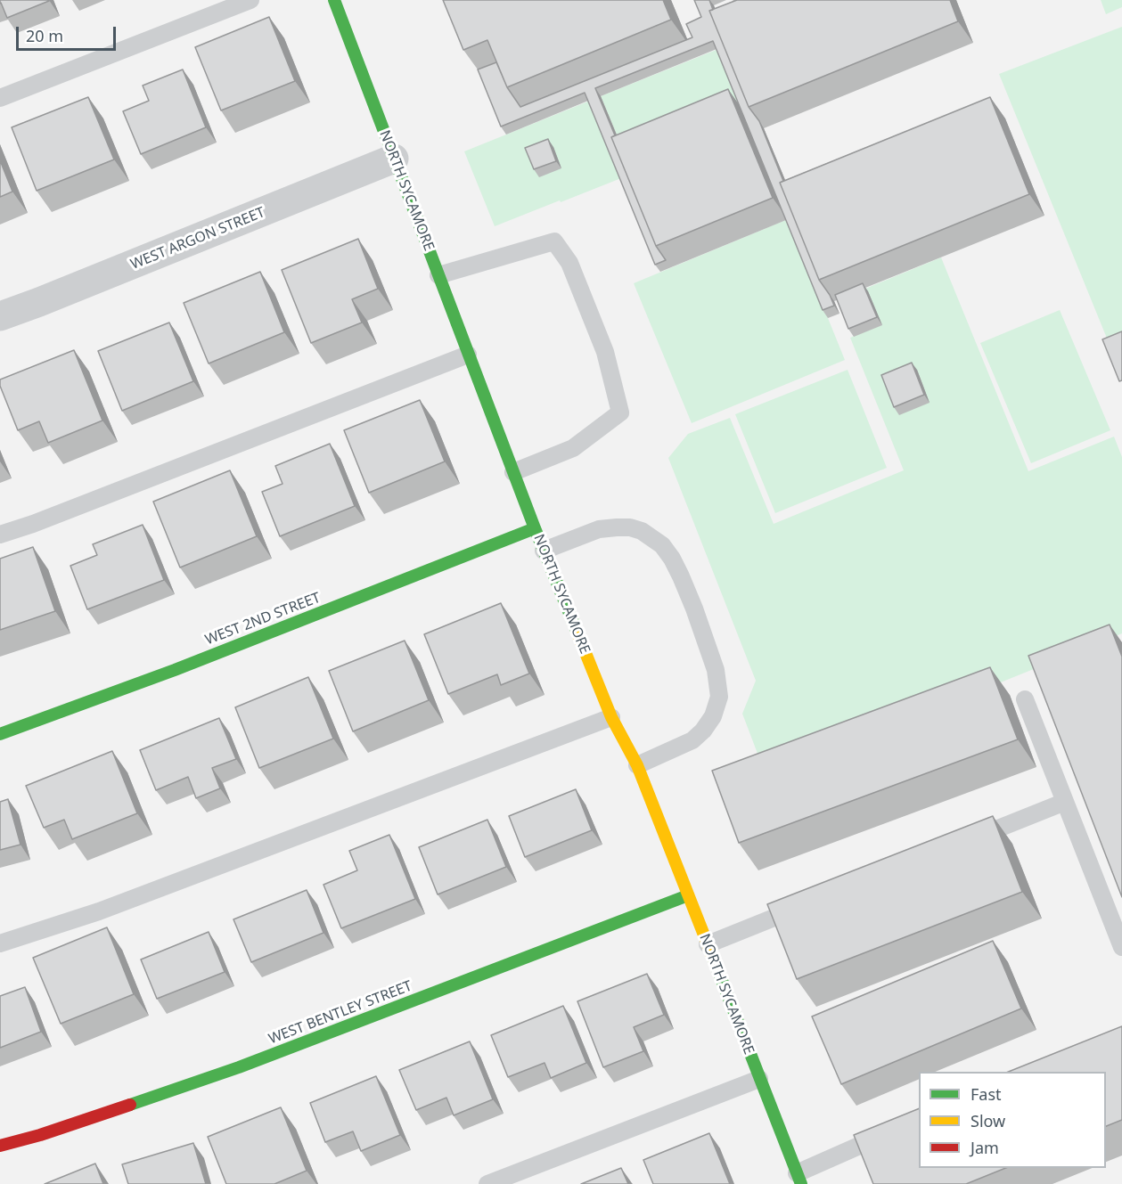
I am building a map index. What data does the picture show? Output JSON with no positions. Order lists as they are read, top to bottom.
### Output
{
  "streets": {
    "street": [
      "NORTH SYCAMORE",
      "WEST ARGON STREET",
      "WEST 2ND STREET",
      "WEST BENTLEY STREET"
    ]
  },
  "crossings": [
    ["NORTH SYCAMORE", "WEST ARGON STREET"],
    ["NORTH SYCAMORE", "WEST 2ND STREET"],
    ["NORTH SYCAMORE", "WEST BENTLEY STREET"]
  ],
  "legend": ["Fast", "Slow", "Jam"],
  "scale_bar": "20 m"
}
